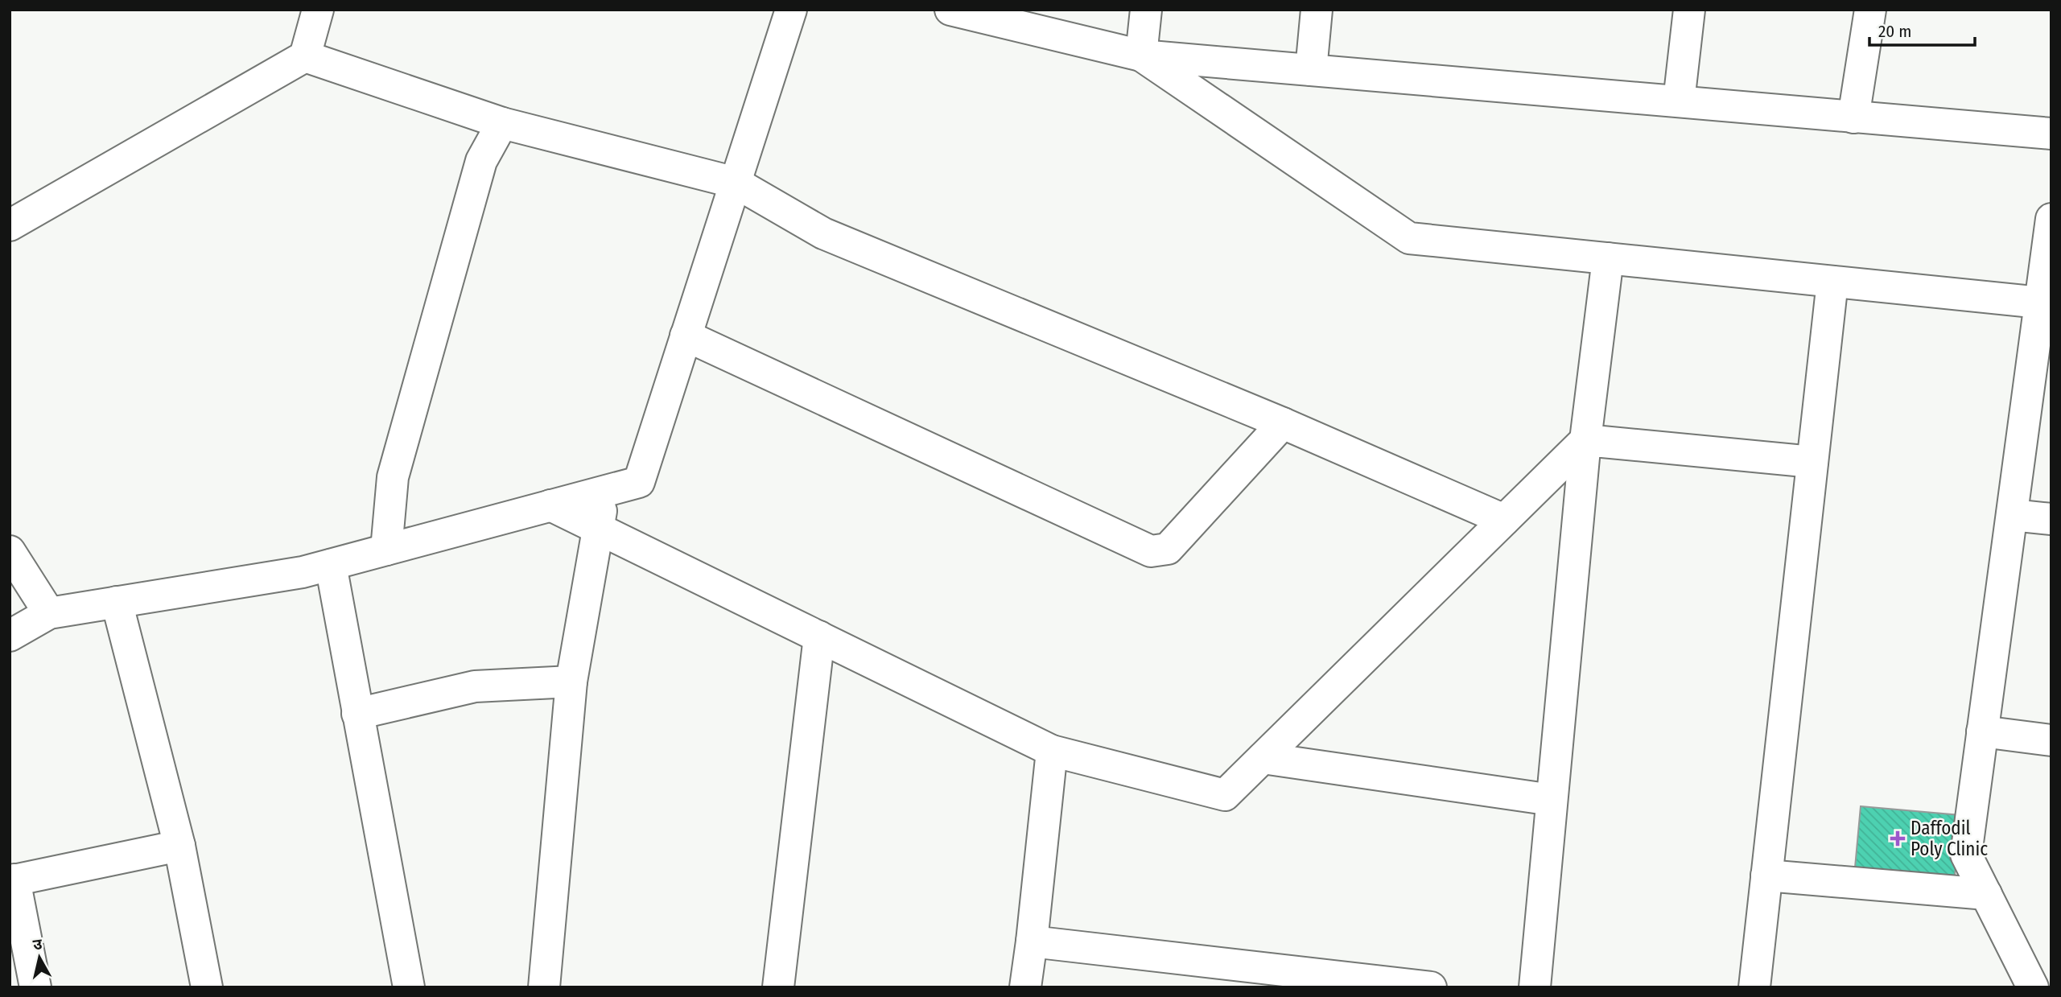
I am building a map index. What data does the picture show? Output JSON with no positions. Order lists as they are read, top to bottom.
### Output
{
  "places": {
    "health": ["Daffodil Poly Clinic"]
  },
  "scale_bar": "20 m",
  "north": "top"
}
